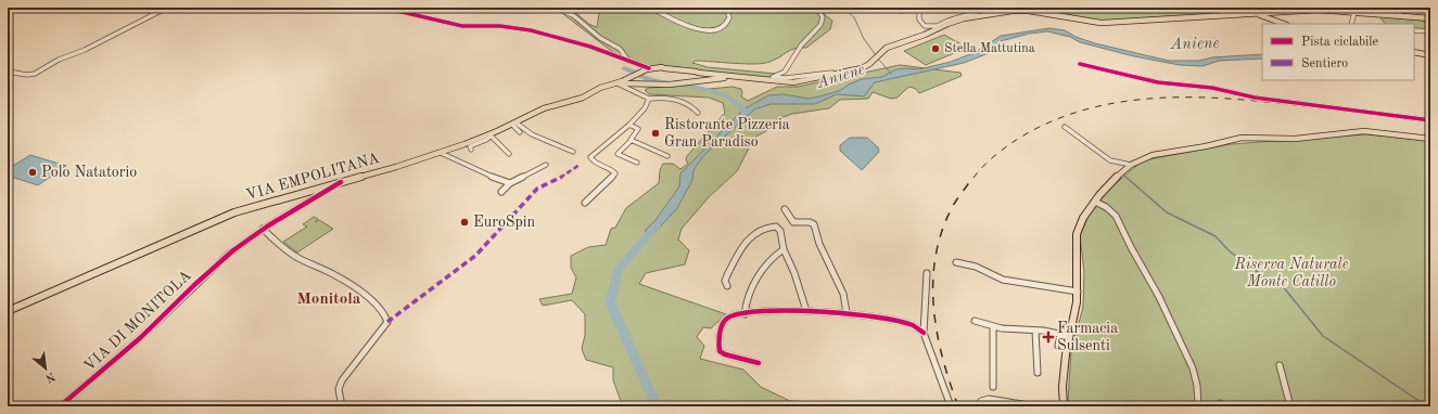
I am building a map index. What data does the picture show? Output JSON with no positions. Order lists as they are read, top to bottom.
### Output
{
  "streets": {
    "main road": ["VIA EMPOLITANA"],
    "street": ["VIA DI MONITOLA"]
  },
  "crossings": [
    ["VIA EMPOLITANA", "VIA DI MONITOLA"]
  ],
  "districts": ["Monitola"],
  "water": ["Aniene"],
  "parks": ["Riserva Naturale Monte Catillo"],
  "places": {
    "other": [
      "Stella Mattutina",
      "Ristorante Pizzeria Gran Paradiso",
      "Polo Natatorio",
      "EuroSpin"
    ],
    "health": ["Farmacia Sulsenti"]
  },
  "legend": ["Pista ciclabile", "Sentiero"],
  "north": "bottom right"
}
